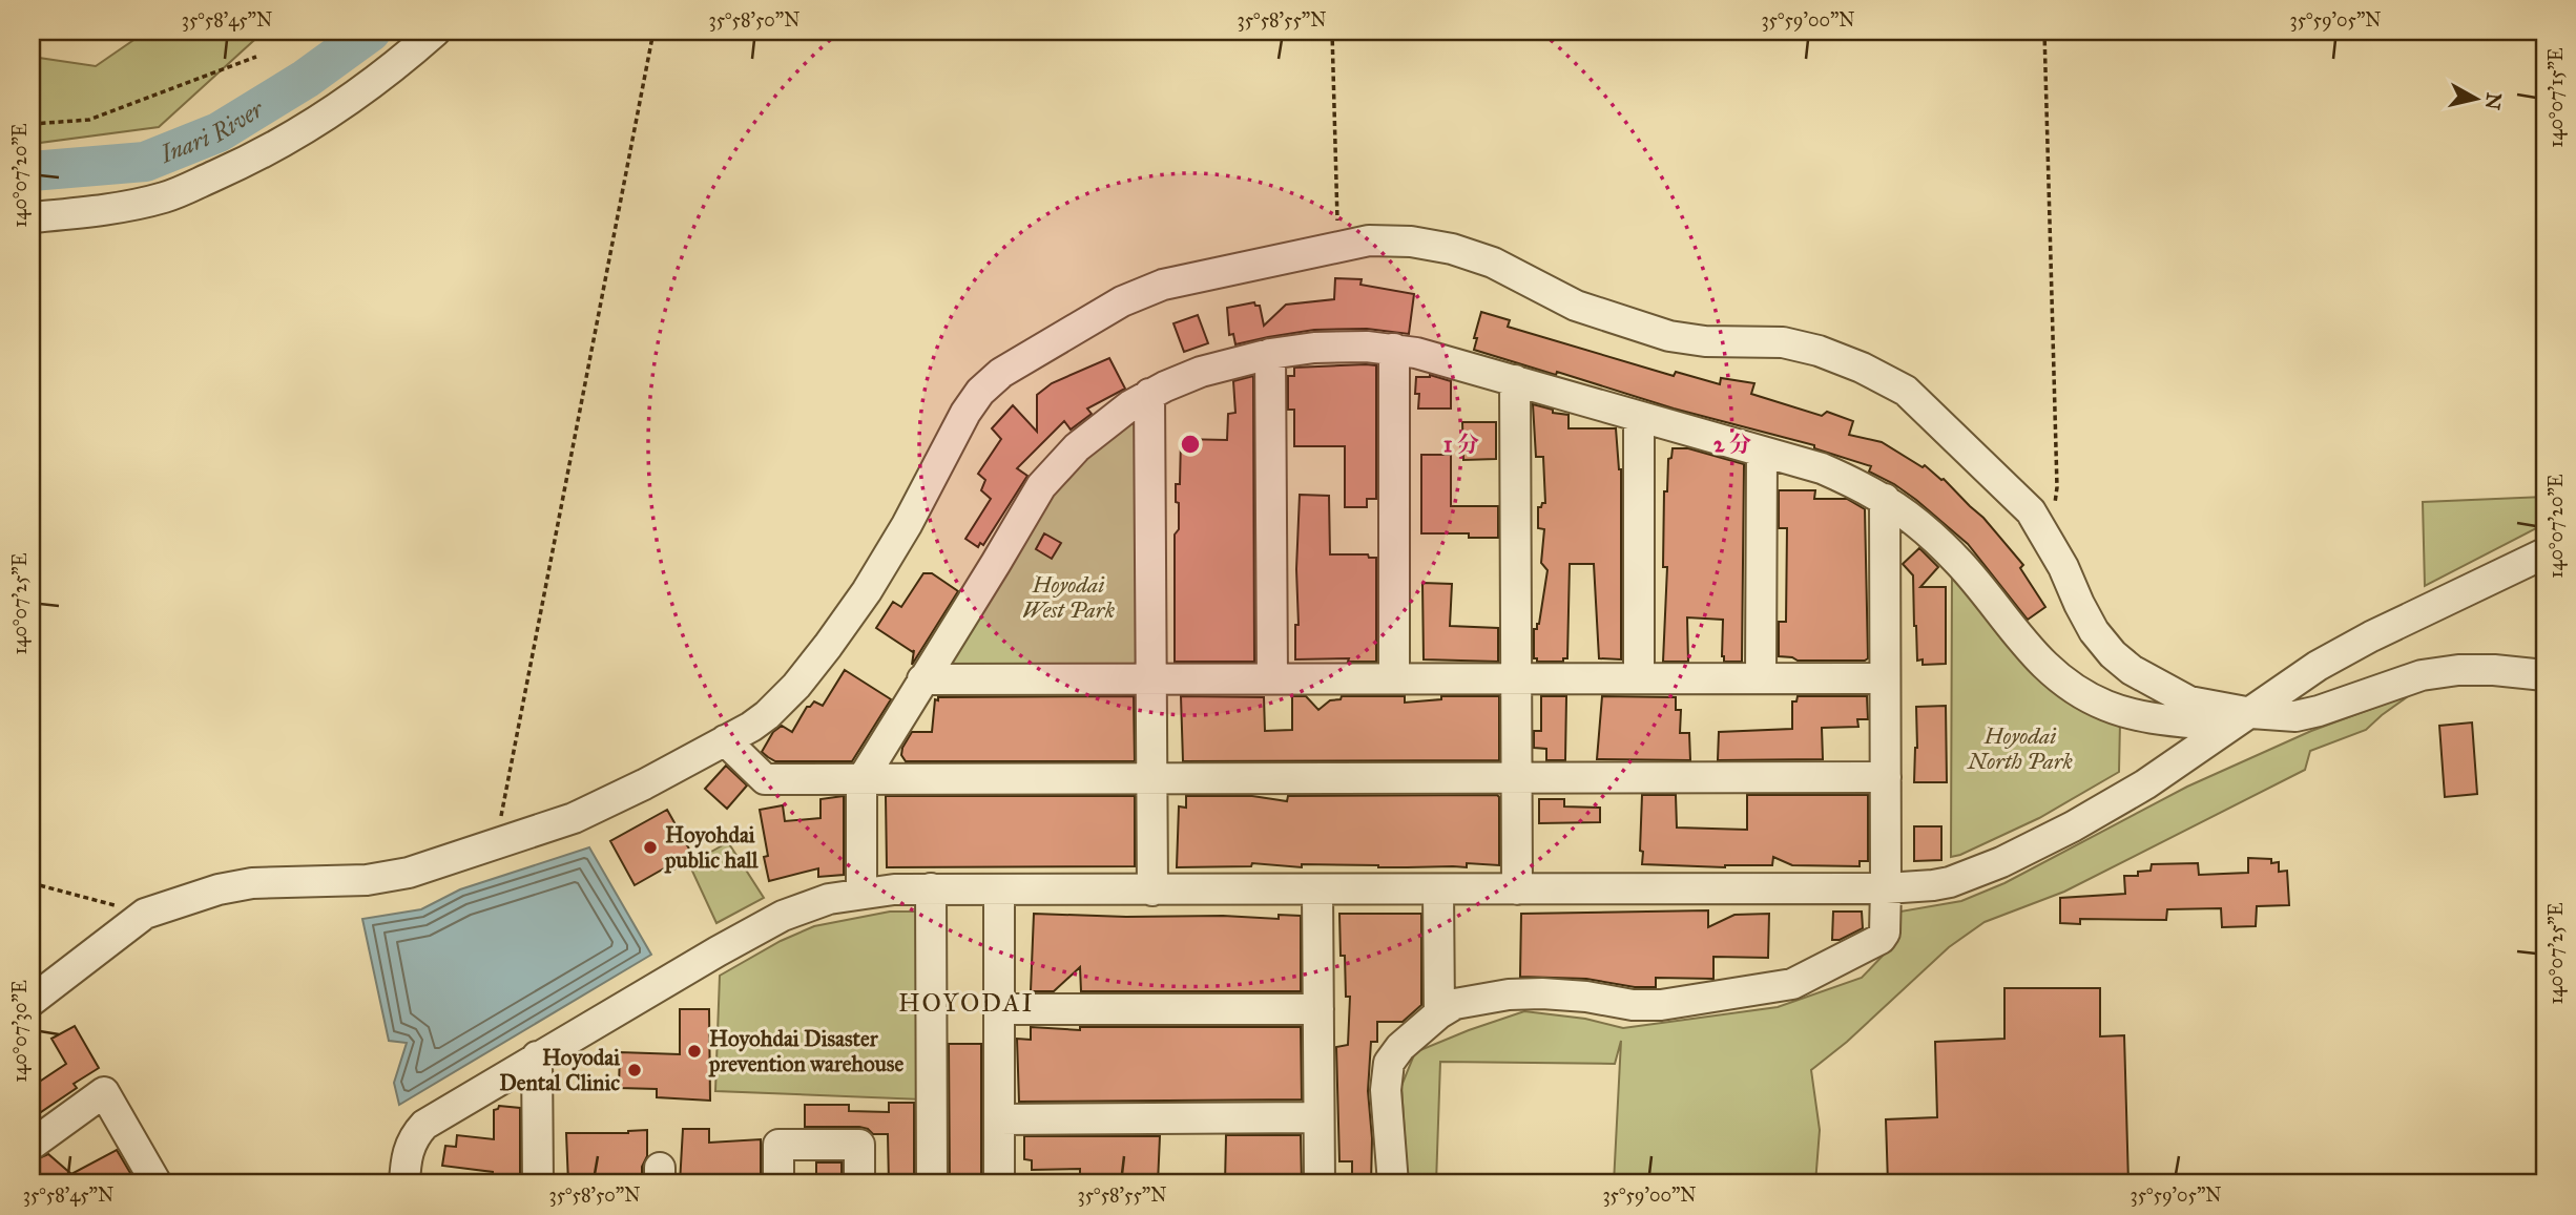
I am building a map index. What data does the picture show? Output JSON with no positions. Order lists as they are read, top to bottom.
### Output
{
  "districts": ["HOYODAI"],
  "water": ["Inari River"],
  "parks": ["Hoyodai West Park", "Hoyodai North Park"],
  "places": ["Hoyohdai public hall", "Hoyohdai Disaster prevention warehouse", "Hoyodai Dental Clinic"],
  "north": "right",
  "coordinates": [
    "35°58'45\"N",
    "35°58'50\"N",
    "35°58'55\"N",
    "35°59'00\"N",
    "35°59'05\"N",
    "140°07'15\"E",
    "140°07'20\"E",
    "140°07'25\"E",
    "140°07'30\"E"
  ],
  "rings": ["1 分", "2 分"]
}
